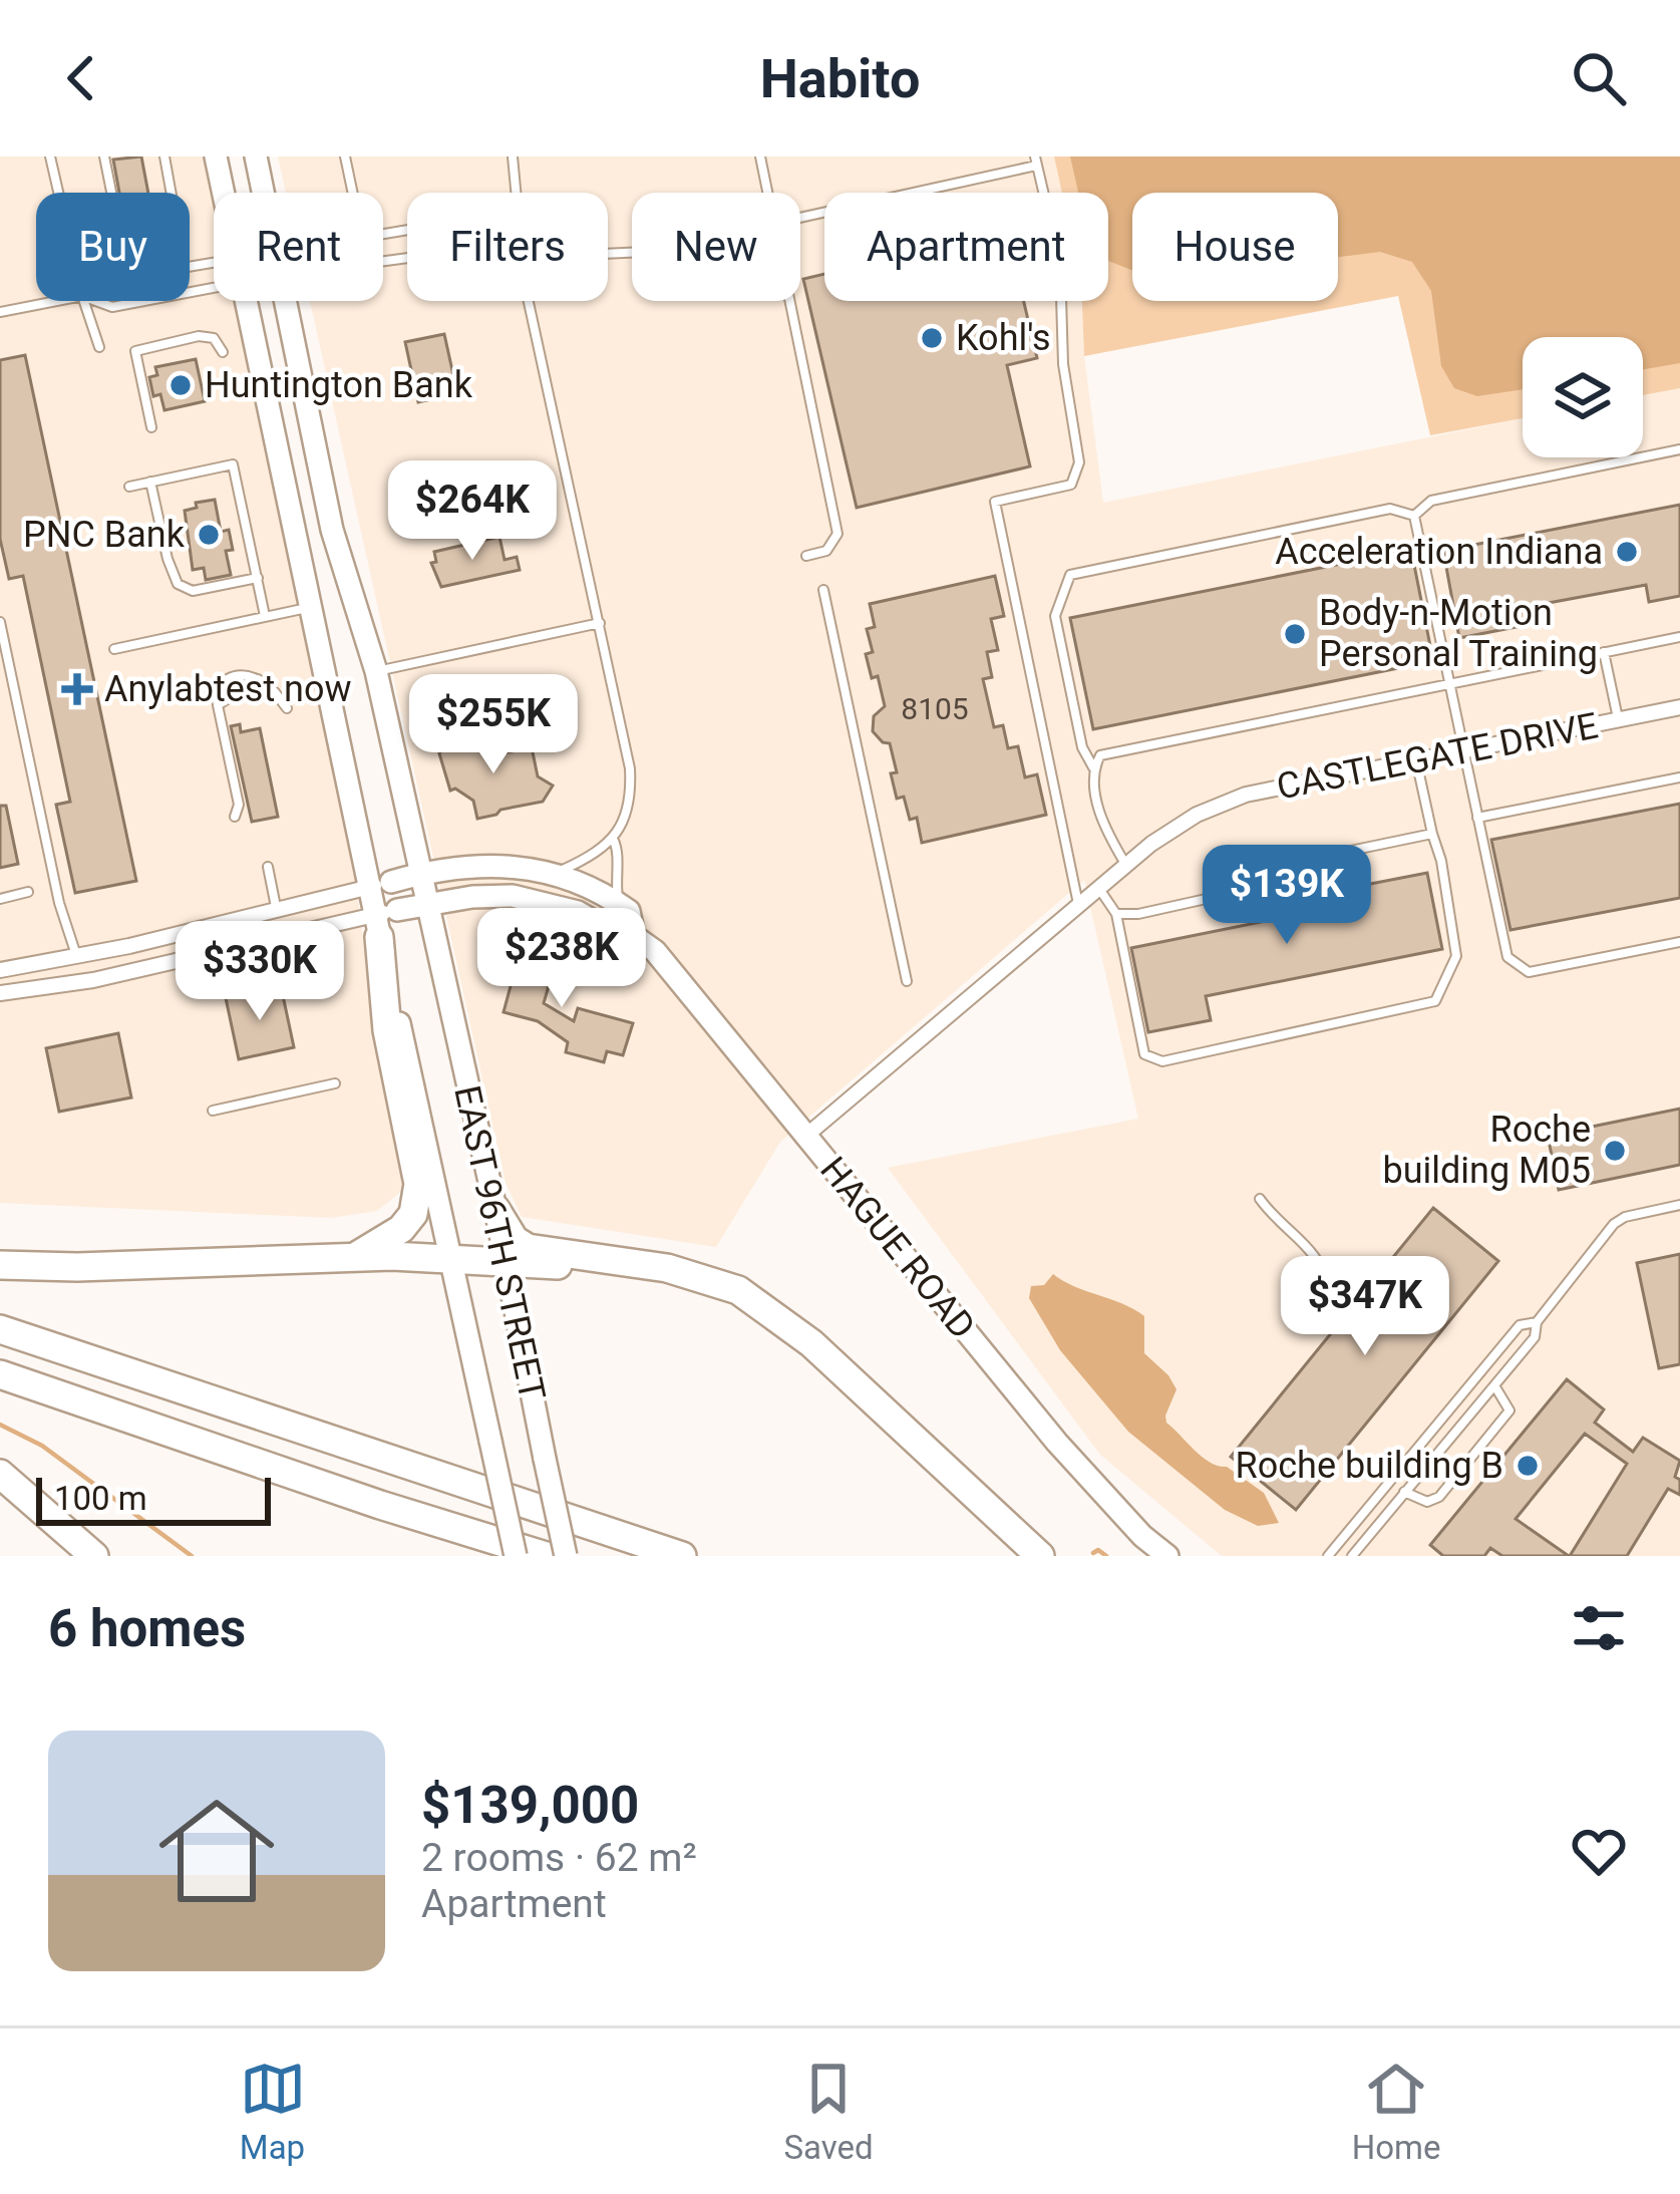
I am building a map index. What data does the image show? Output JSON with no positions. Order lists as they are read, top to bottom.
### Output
{
  "streets": {
    "main road": ["EAST 96TH STREET", "HAGUE ROAD"],
    "street": ["CASTLEGATE DRIVE"]
  },
  "crossings": [
    ["CASTLEGATE DRIVE", "HAGUE ROAD"],
    ["EAST 96TH STREET", "HAGUE ROAD"]
  ],
  "places": {
    "other": [
      "Kohl's",
      "Huntington Bank",
      "PNC Bank",
      "Acceleration Indiana",
      "Body-n-Motion Personal Training",
      "Roche building M05",
      "Roche building B"
    ],
    "health": ["Anylabtest now"]
  },
  "house_numbers": ["8105"],
  "scale_bar": "100 m",
  "page": {
    "header": "Habito",
    "chip": [
      "Buy",
      "Rent",
      "Filters",
      "New",
      "Apartment",
      "House"
    ],
    "price": [
      "$264K",
      "$255K",
      "$139K",
      "$238K",
      "$330K",
      "$347K"
    ],
    "scale": "100 m",
    "heading": "6 homes",
    "list": [
      {
        "name": "$139,000",
        "note": "2 rooms · 62 m² · Apartment"
      }
    ],
    "tabs": ["Map", "Saved", "Home"]
  }
}
